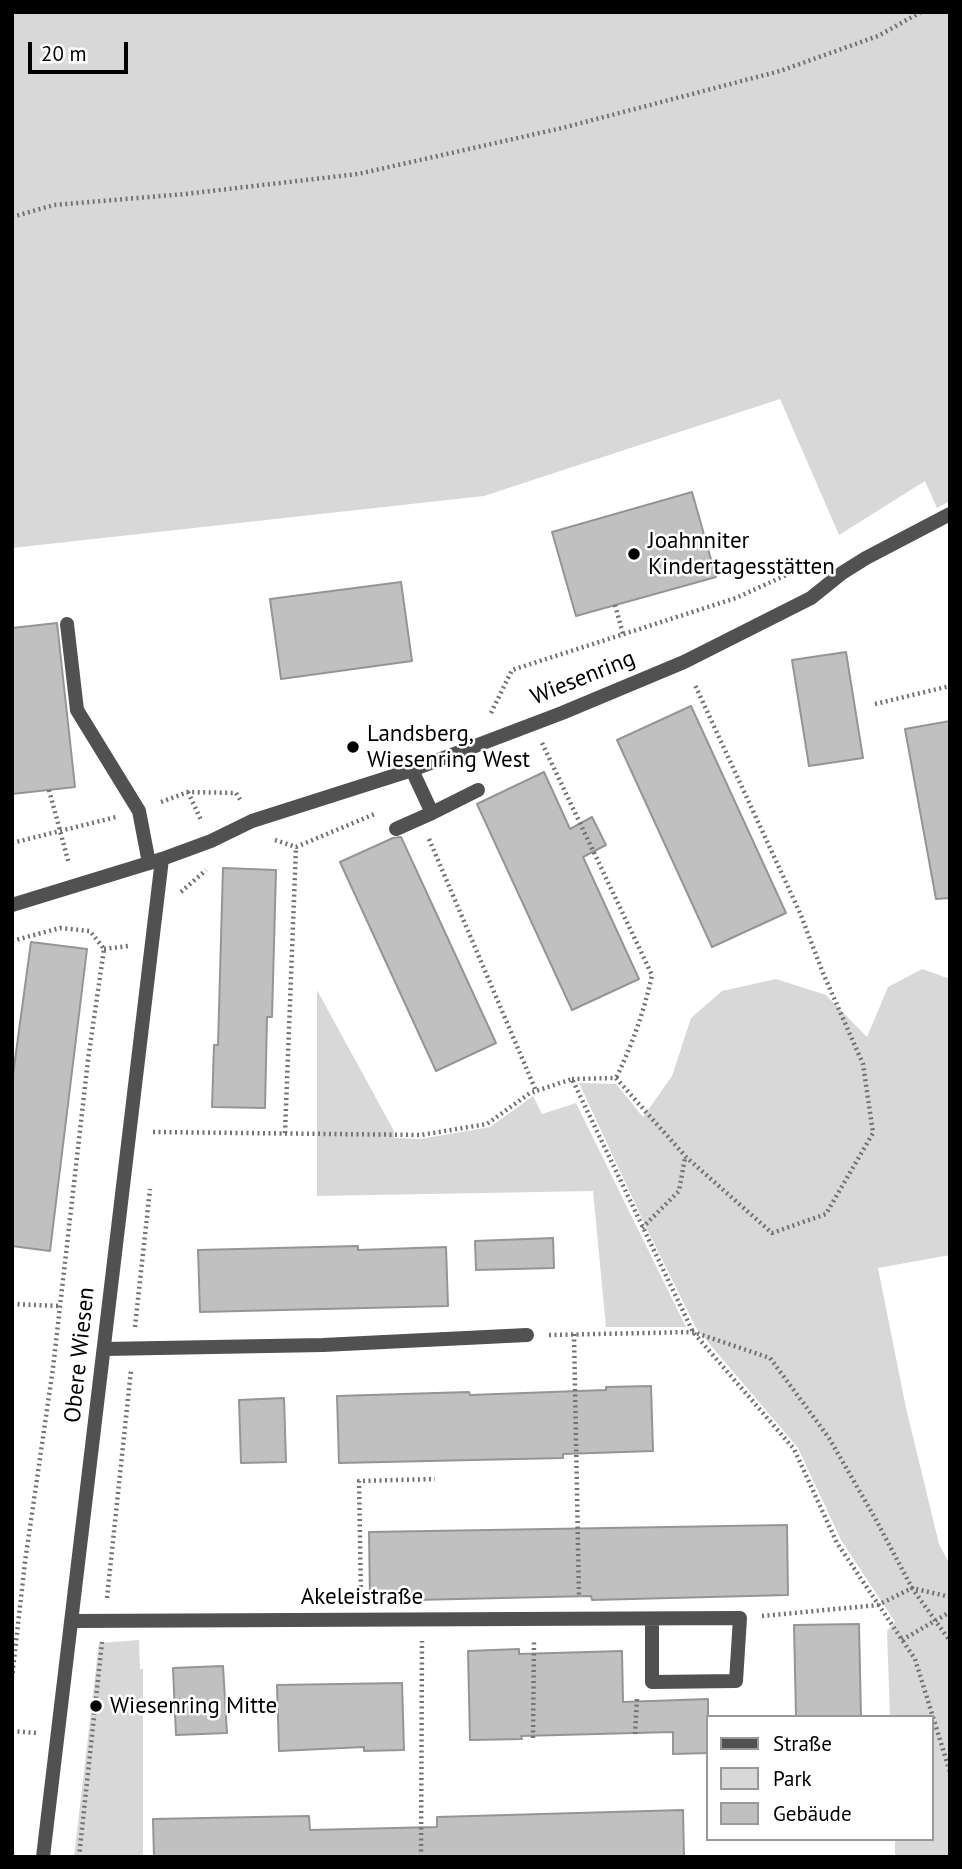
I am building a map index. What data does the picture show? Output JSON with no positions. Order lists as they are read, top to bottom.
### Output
{
  "streets": {
    "street": ["Wiesenring", "Obere Wiesen", "Akeleistraße"]
  },
  "crossings": [
    ["Wiesenring", "Obere Wiesen"],
    ["Obere Wiesen", "Akeleistraße"]
  ],
  "places": ["Joahnniter Kindertagesstätten", "Landsberg, Wiesenring West", "Wiesenring Mitte"],
  "legend": ["Straße", "Park", "Gebäude"],
  "scale_bar": "20 m"
}
